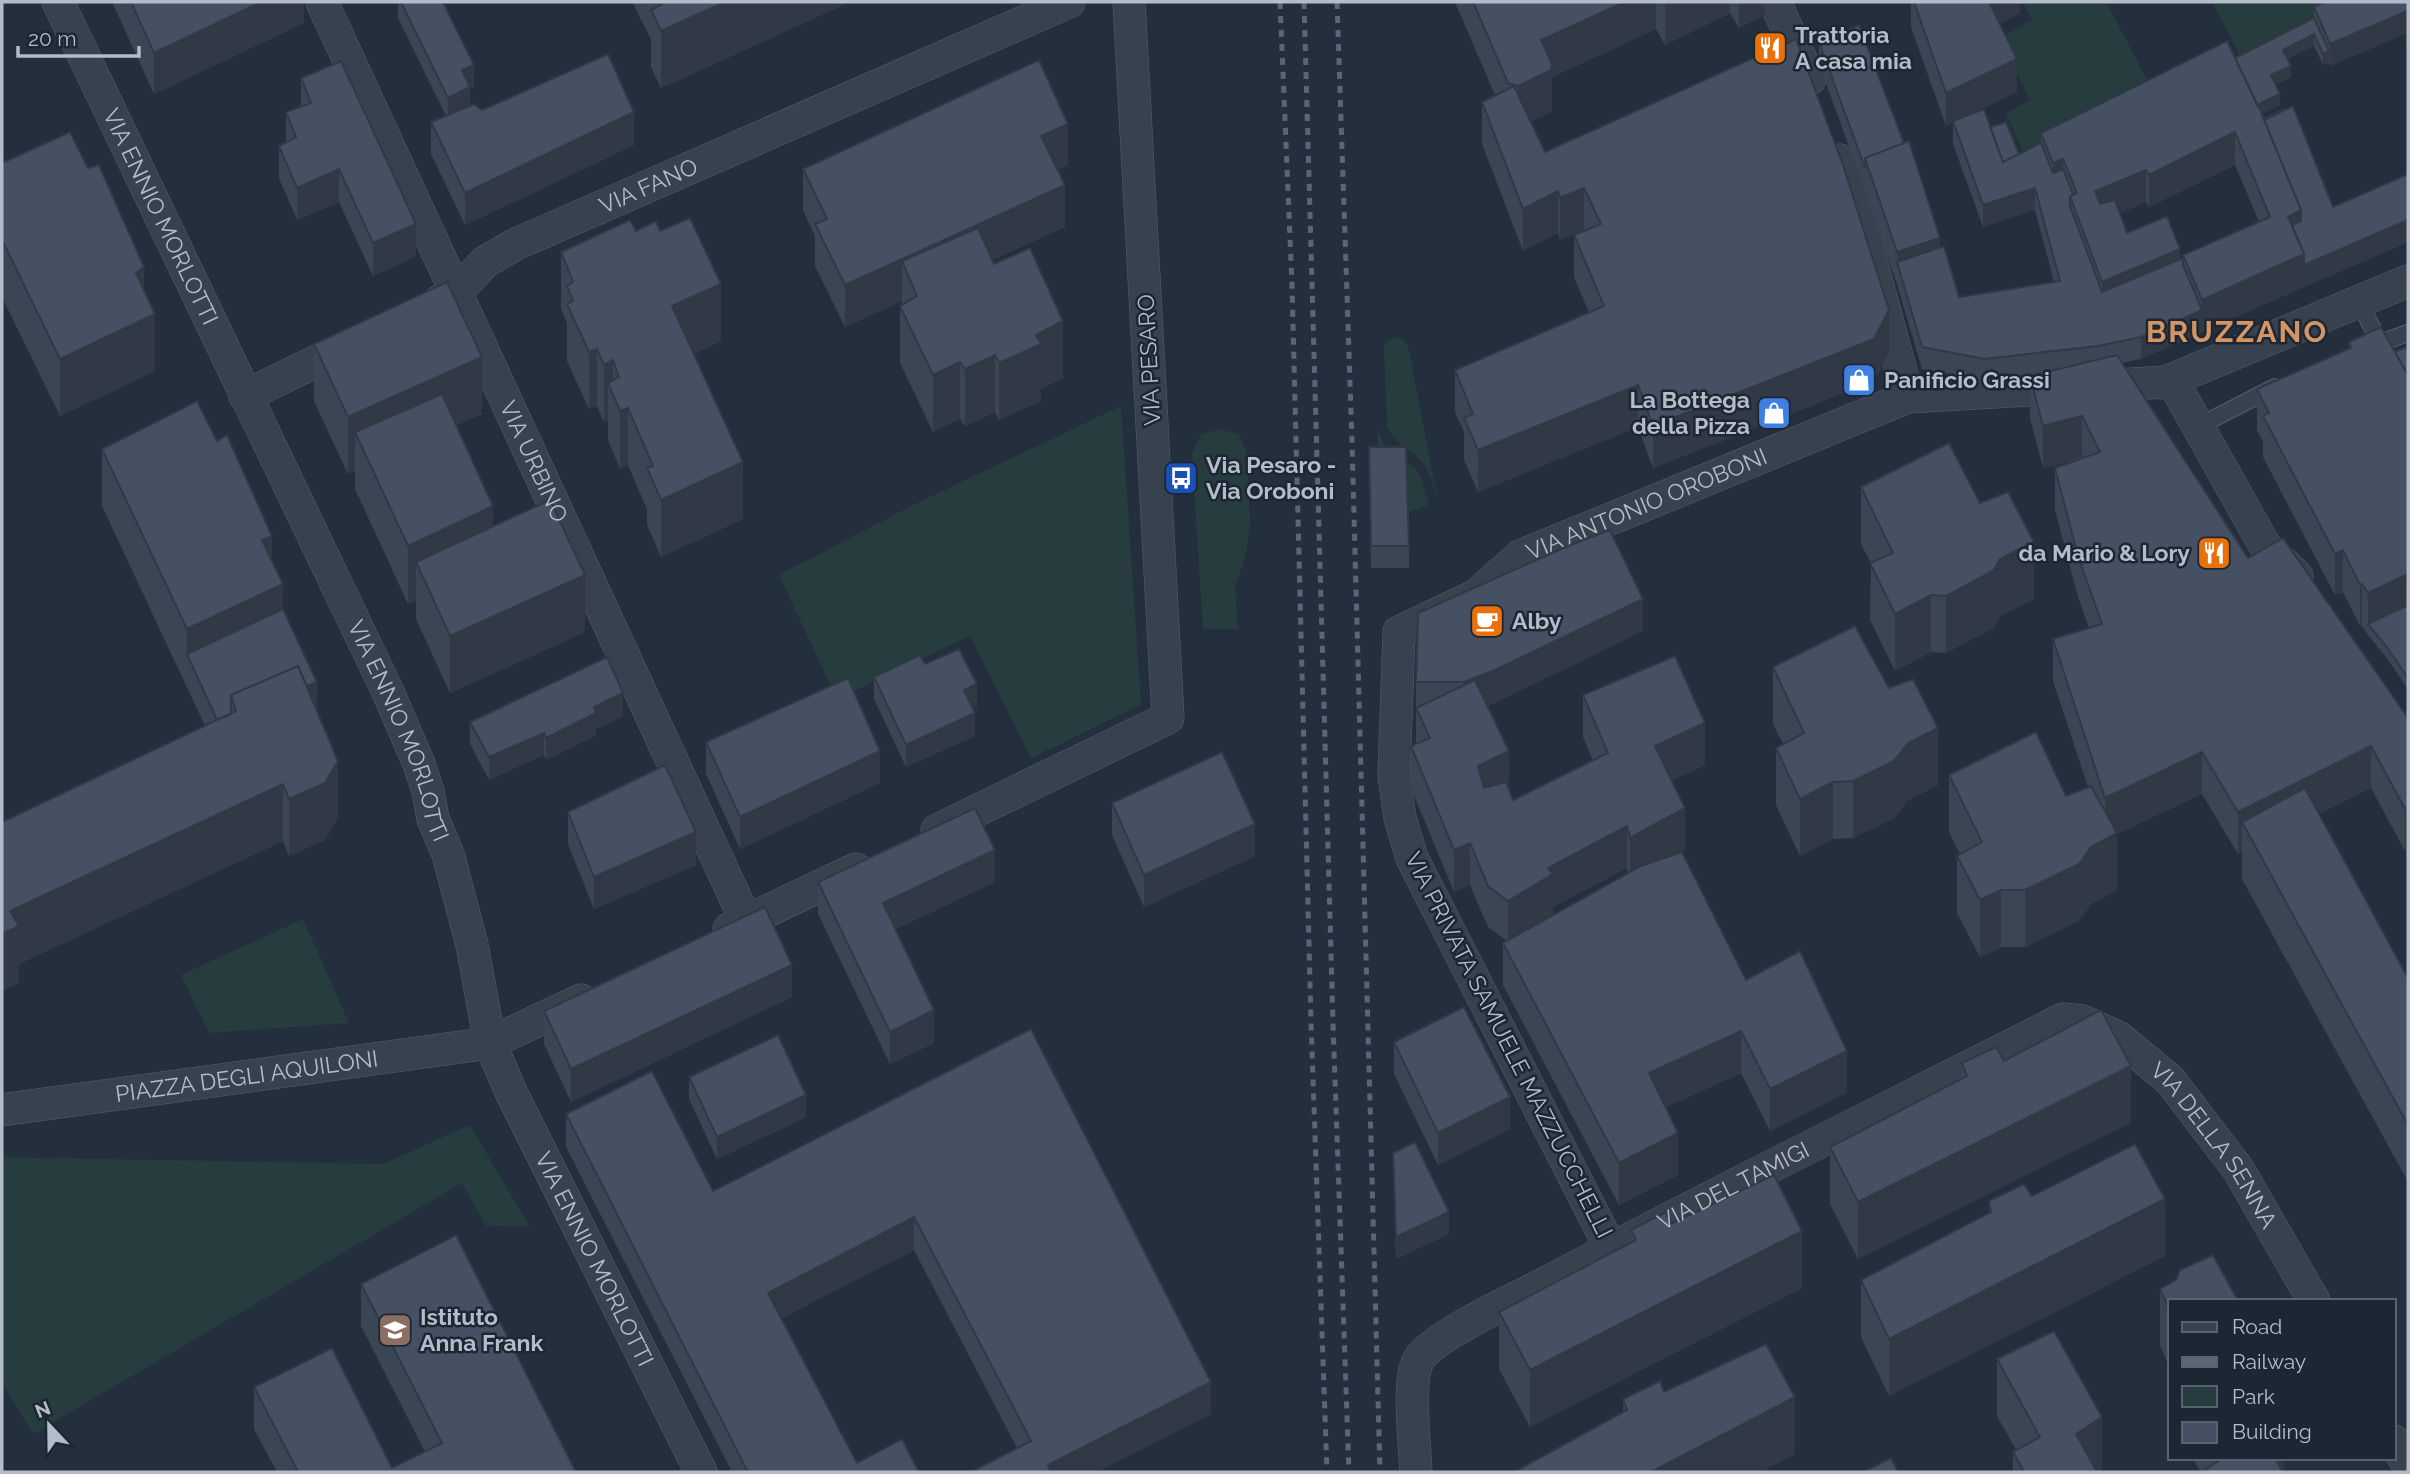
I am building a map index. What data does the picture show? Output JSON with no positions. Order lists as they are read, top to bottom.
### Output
{
  "streets": {
    "street": [
      "VIA FANO",
      "VIA ENNIO MORLOTTI",
      "VIA PESARO",
      "VIA URBINO",
      "VIA ANTONIO OROBONI",
      "VIA PRIVATA SAMUELE MAZZUCCHELLI",
      "PIAZZA DEGLI AQUILONI",
      "VIA DELLA SENNA",
      "VIA DEL TAMIGI"
    ]
  },
  "crossings": [
    ["VIA FANO", "VIA ENNIO MORLOTTI"],
    ["VIA FANO", "VIA URBINO"],
    ["VIA ENNIO MORLOTTI", "PIAZZA DEGLI AQUILONI"],
    ["VIA PESARO", "VIA URBINO"],
    ["VIA ANTONIO OROBONI", "VIA PRIVATA SAMUELE MAZZUCCHELLI"],
    ["VIA PRIVATA SAMUELE MAZZUCCHELLI", "VIA DEL TAMIGI"],
    ["VIA DELLA SENNA", "VIA DEL TAMIGI"]
  ],
  "districts": ["BRUZZANO"],
  "places": {
    "restaurant": ["Trattoria A casa mia", "da Mario & Lory"],
    "shop": ["Panificio Grassi", "La Bottega della Pizza"],
    "bus stop": ["Via Pesaro - Via Oroboni"],
    "cafe": ["Alby"],
    "school or university": ["Istituto Anna Frank"]
  },
  "legend": [
    "Road",
    "Railway",
    "Park",
    "Building"
  ],
  "scale_bar": "20 m",
  "north": "top"
}
